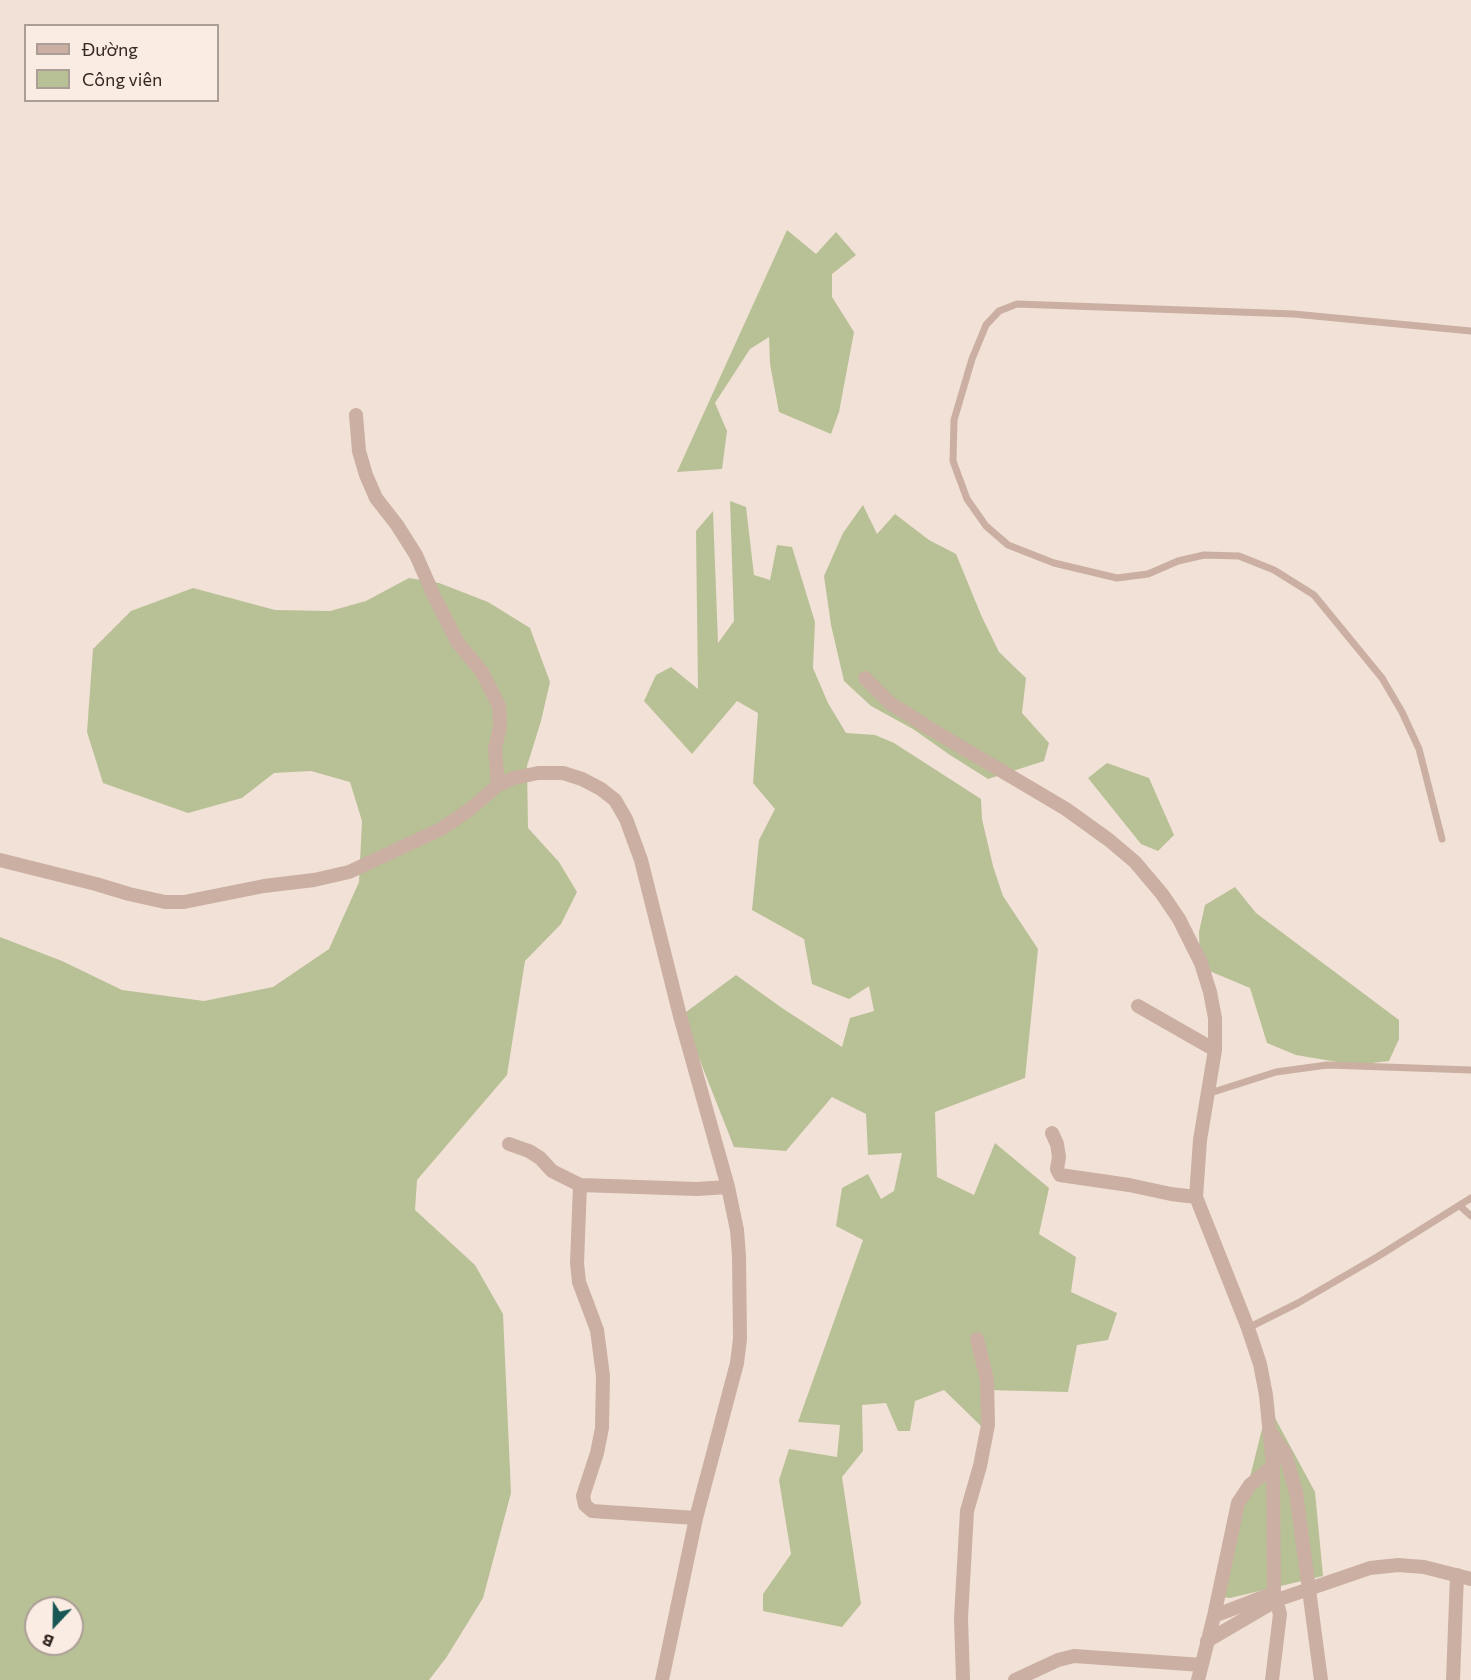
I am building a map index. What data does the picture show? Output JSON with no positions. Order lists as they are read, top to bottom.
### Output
{
  "legend": ["Đường", "Công viên"],
  "north": "bottom"
}
